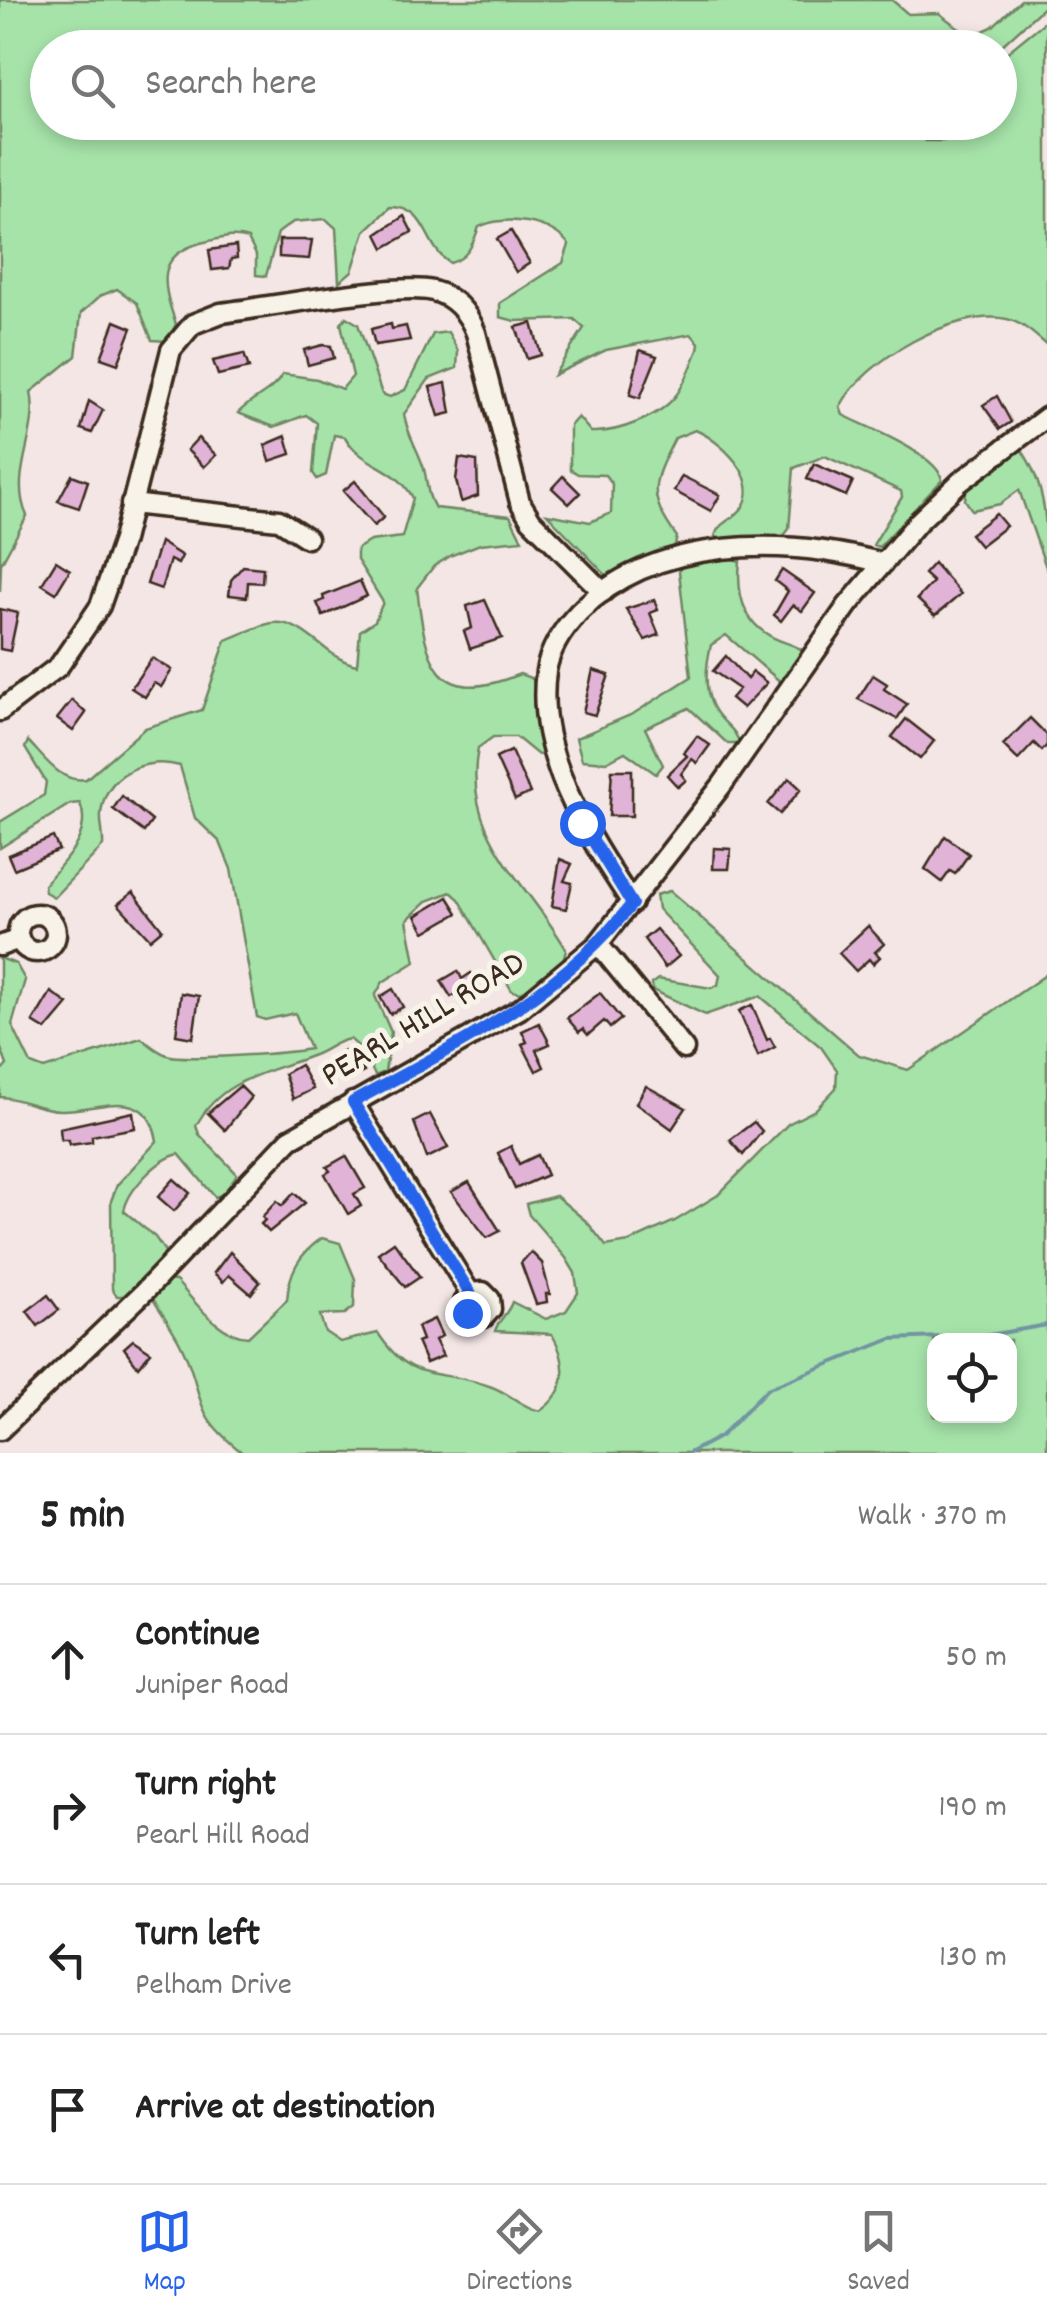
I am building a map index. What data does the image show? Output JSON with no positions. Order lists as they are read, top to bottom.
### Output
{
  "streets": {
    "street": ["PEARL HILL ROAD"]
  },
  "page": {
    "search": "Search here",
    "heading": ["5 min", "Walk · 370 m"],
    "list": [
      ["Continue", "Juniper Road", "50 m"],
      ["Turn right", "Pearl Hill Road", "190 m"],
      ["Turn left", "Pelham Drive", "130 m"],
      "Arrive at destination"
    ],
    "nav": ["Map", "Directions", "Saved"]
  }
}
